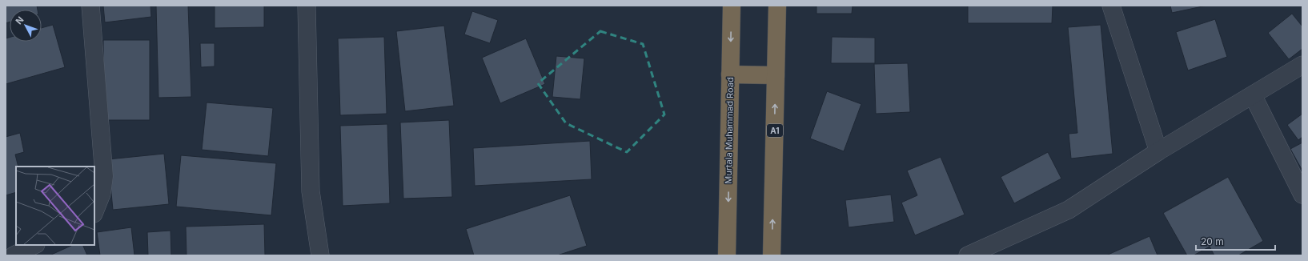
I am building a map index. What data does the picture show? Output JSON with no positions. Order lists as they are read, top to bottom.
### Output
{
  "streets": {
    "highway": ["Murtala Muhammad Road", "A1"]
  },
  "scale_bar": "20 m",
  "north": "top left"
}
